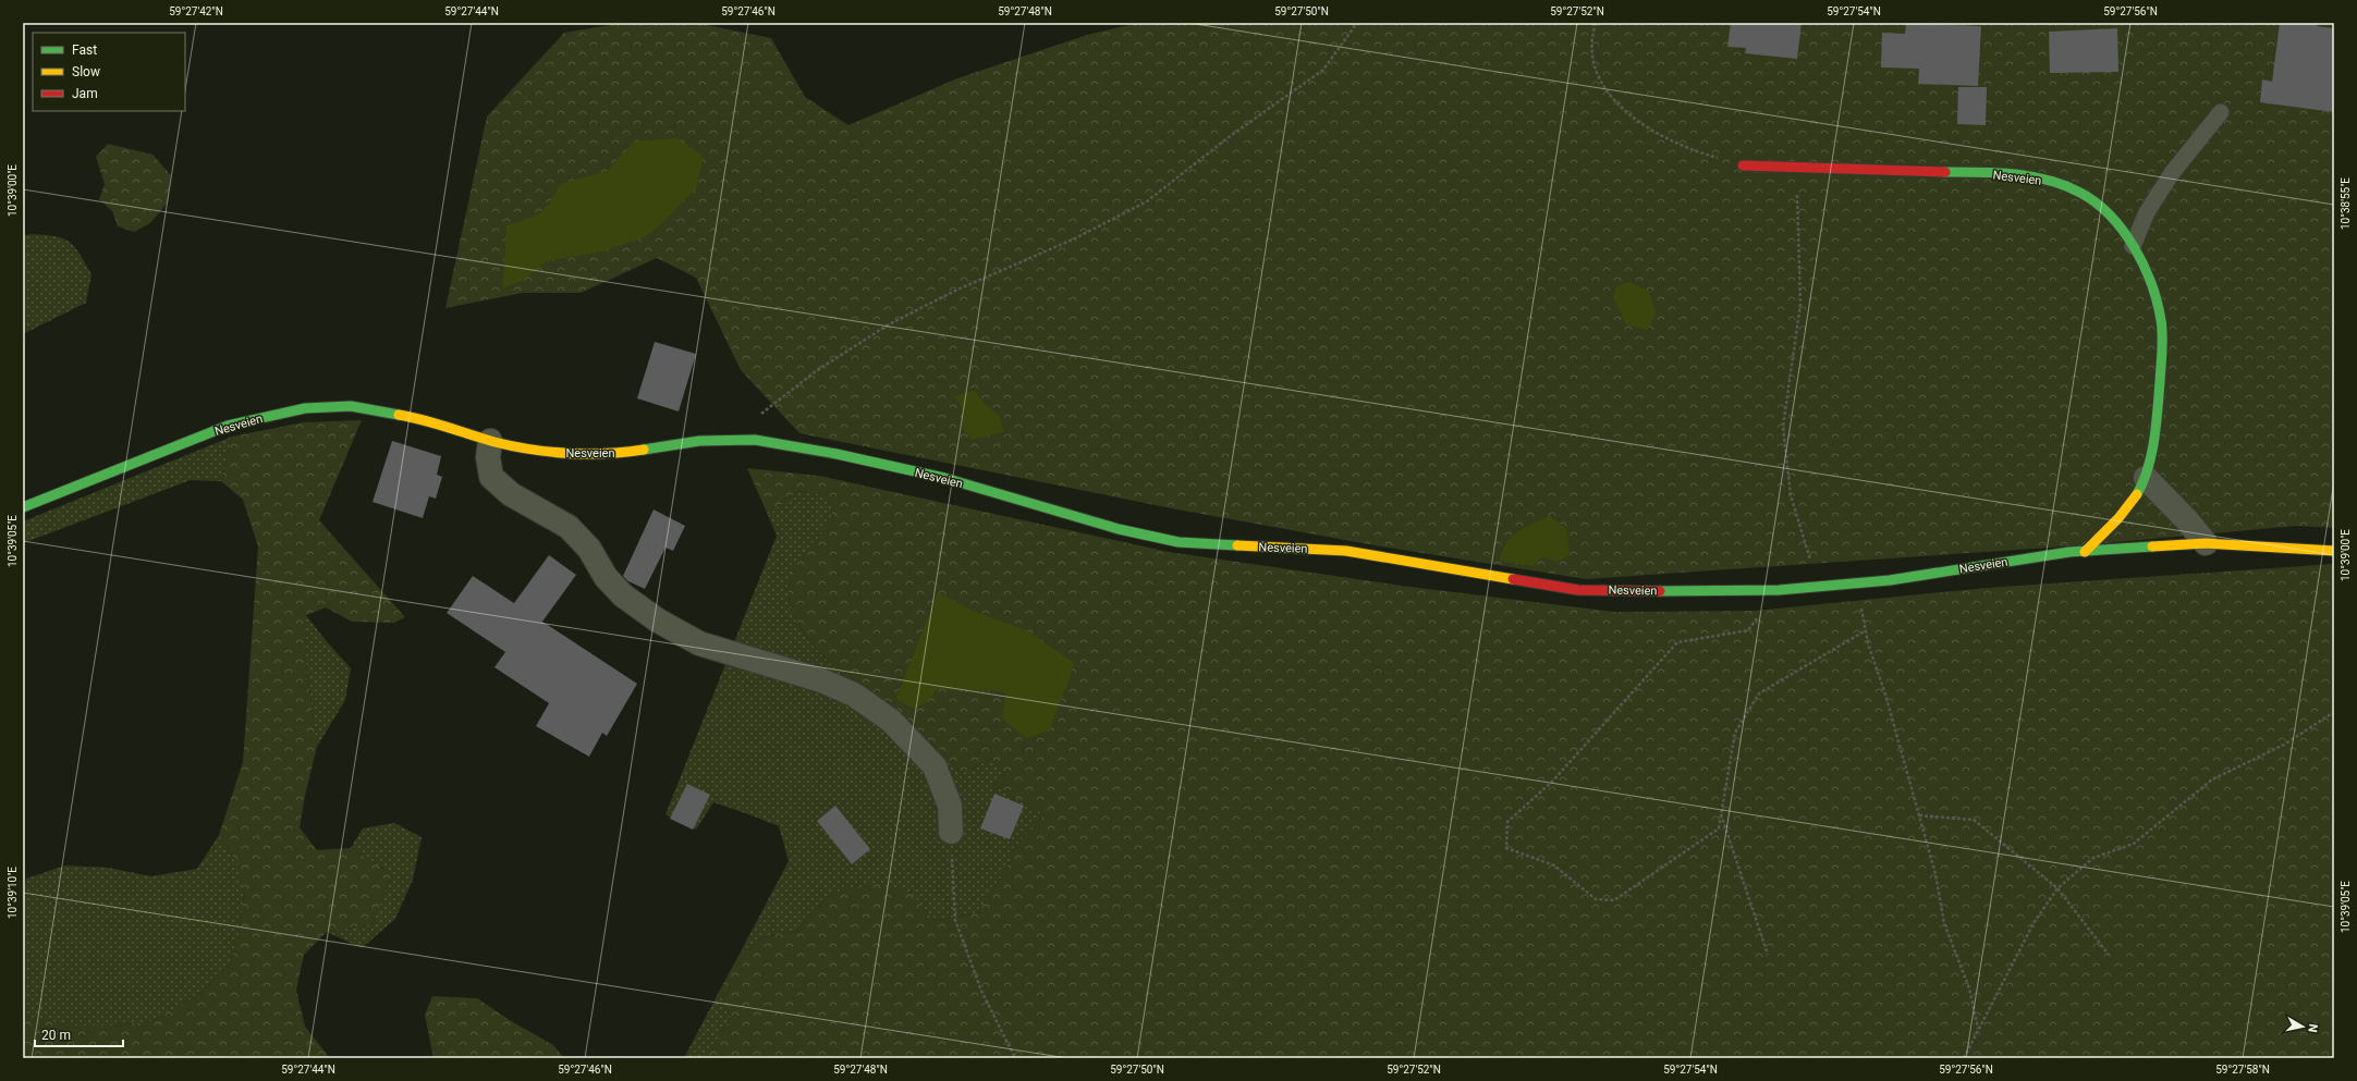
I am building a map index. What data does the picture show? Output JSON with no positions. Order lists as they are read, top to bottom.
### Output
{
  "streets": {
    "main road": ["Nesveien"]
  },
  "legend": ["Fast", "Slow", "Jam"],
  "scale_bar": "20 m",
  "north": "right",
  "coordinates": [
    "59°27'42\"N",
    "59°27'44\"N",
    "59°27'46\"N",
    "59°27'48\"N",
    "59°27'50\"N",
    "59°27'52\"N",
    "59°27'54\"N",
    "59°27'56\"N",
    "10°39'00\"E",
    "10°38'55\"E",
    "10°39'05\"E",
    "10°39'10\"E",
    "59°27'58\"N"
  ]
}
